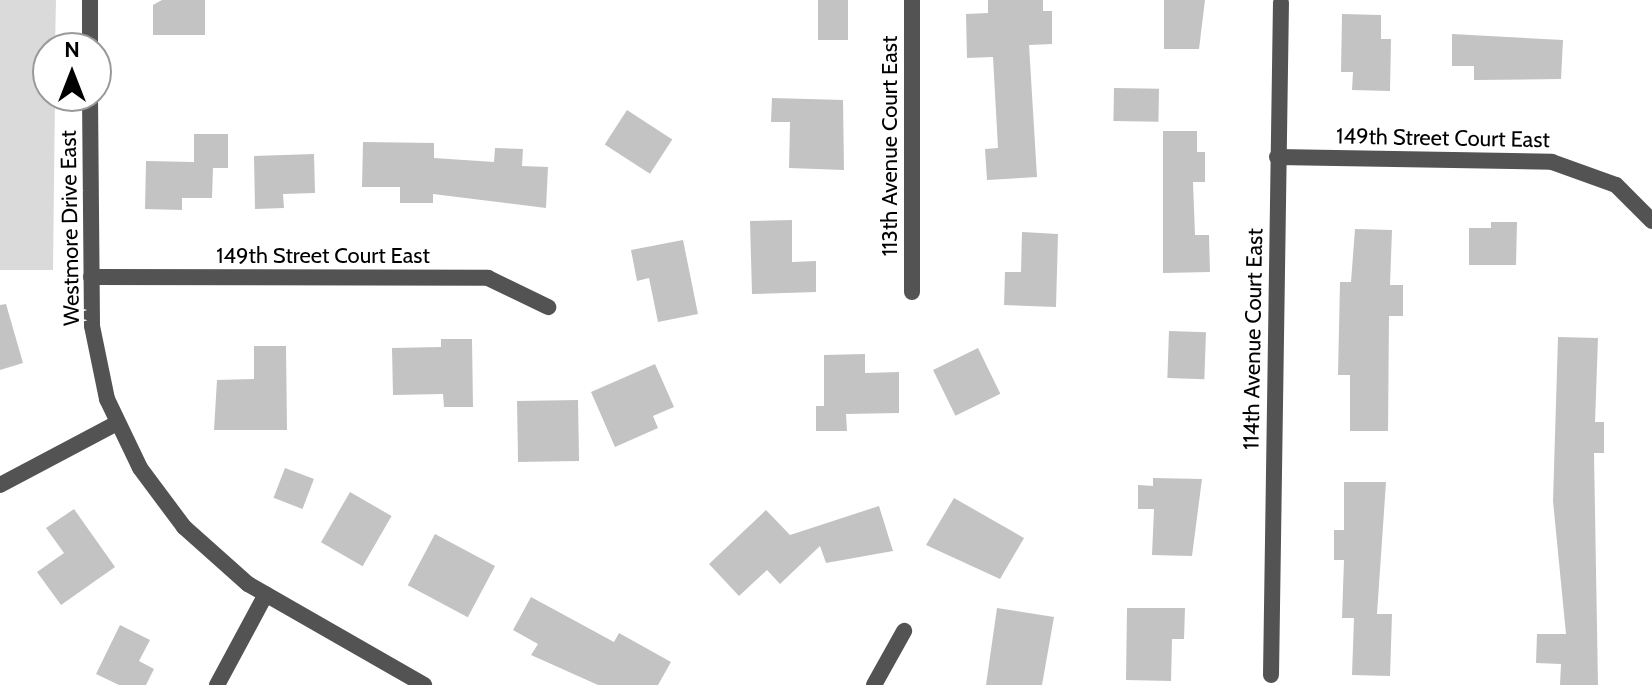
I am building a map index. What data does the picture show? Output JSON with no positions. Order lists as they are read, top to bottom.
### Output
{
  "streets": {
    "street": [
      "149th Street Court East",
      "113th Avenue Court East",
      "Westmore Drive East",
      "114th Avenue Court East"
    ]
  },
  "crossings": [
    ["149th Street Court East", "Westmore Drive East"],
    ["149th Street Court East", "114th Avenue Court East"]
  ],
  "north": "top"
}
